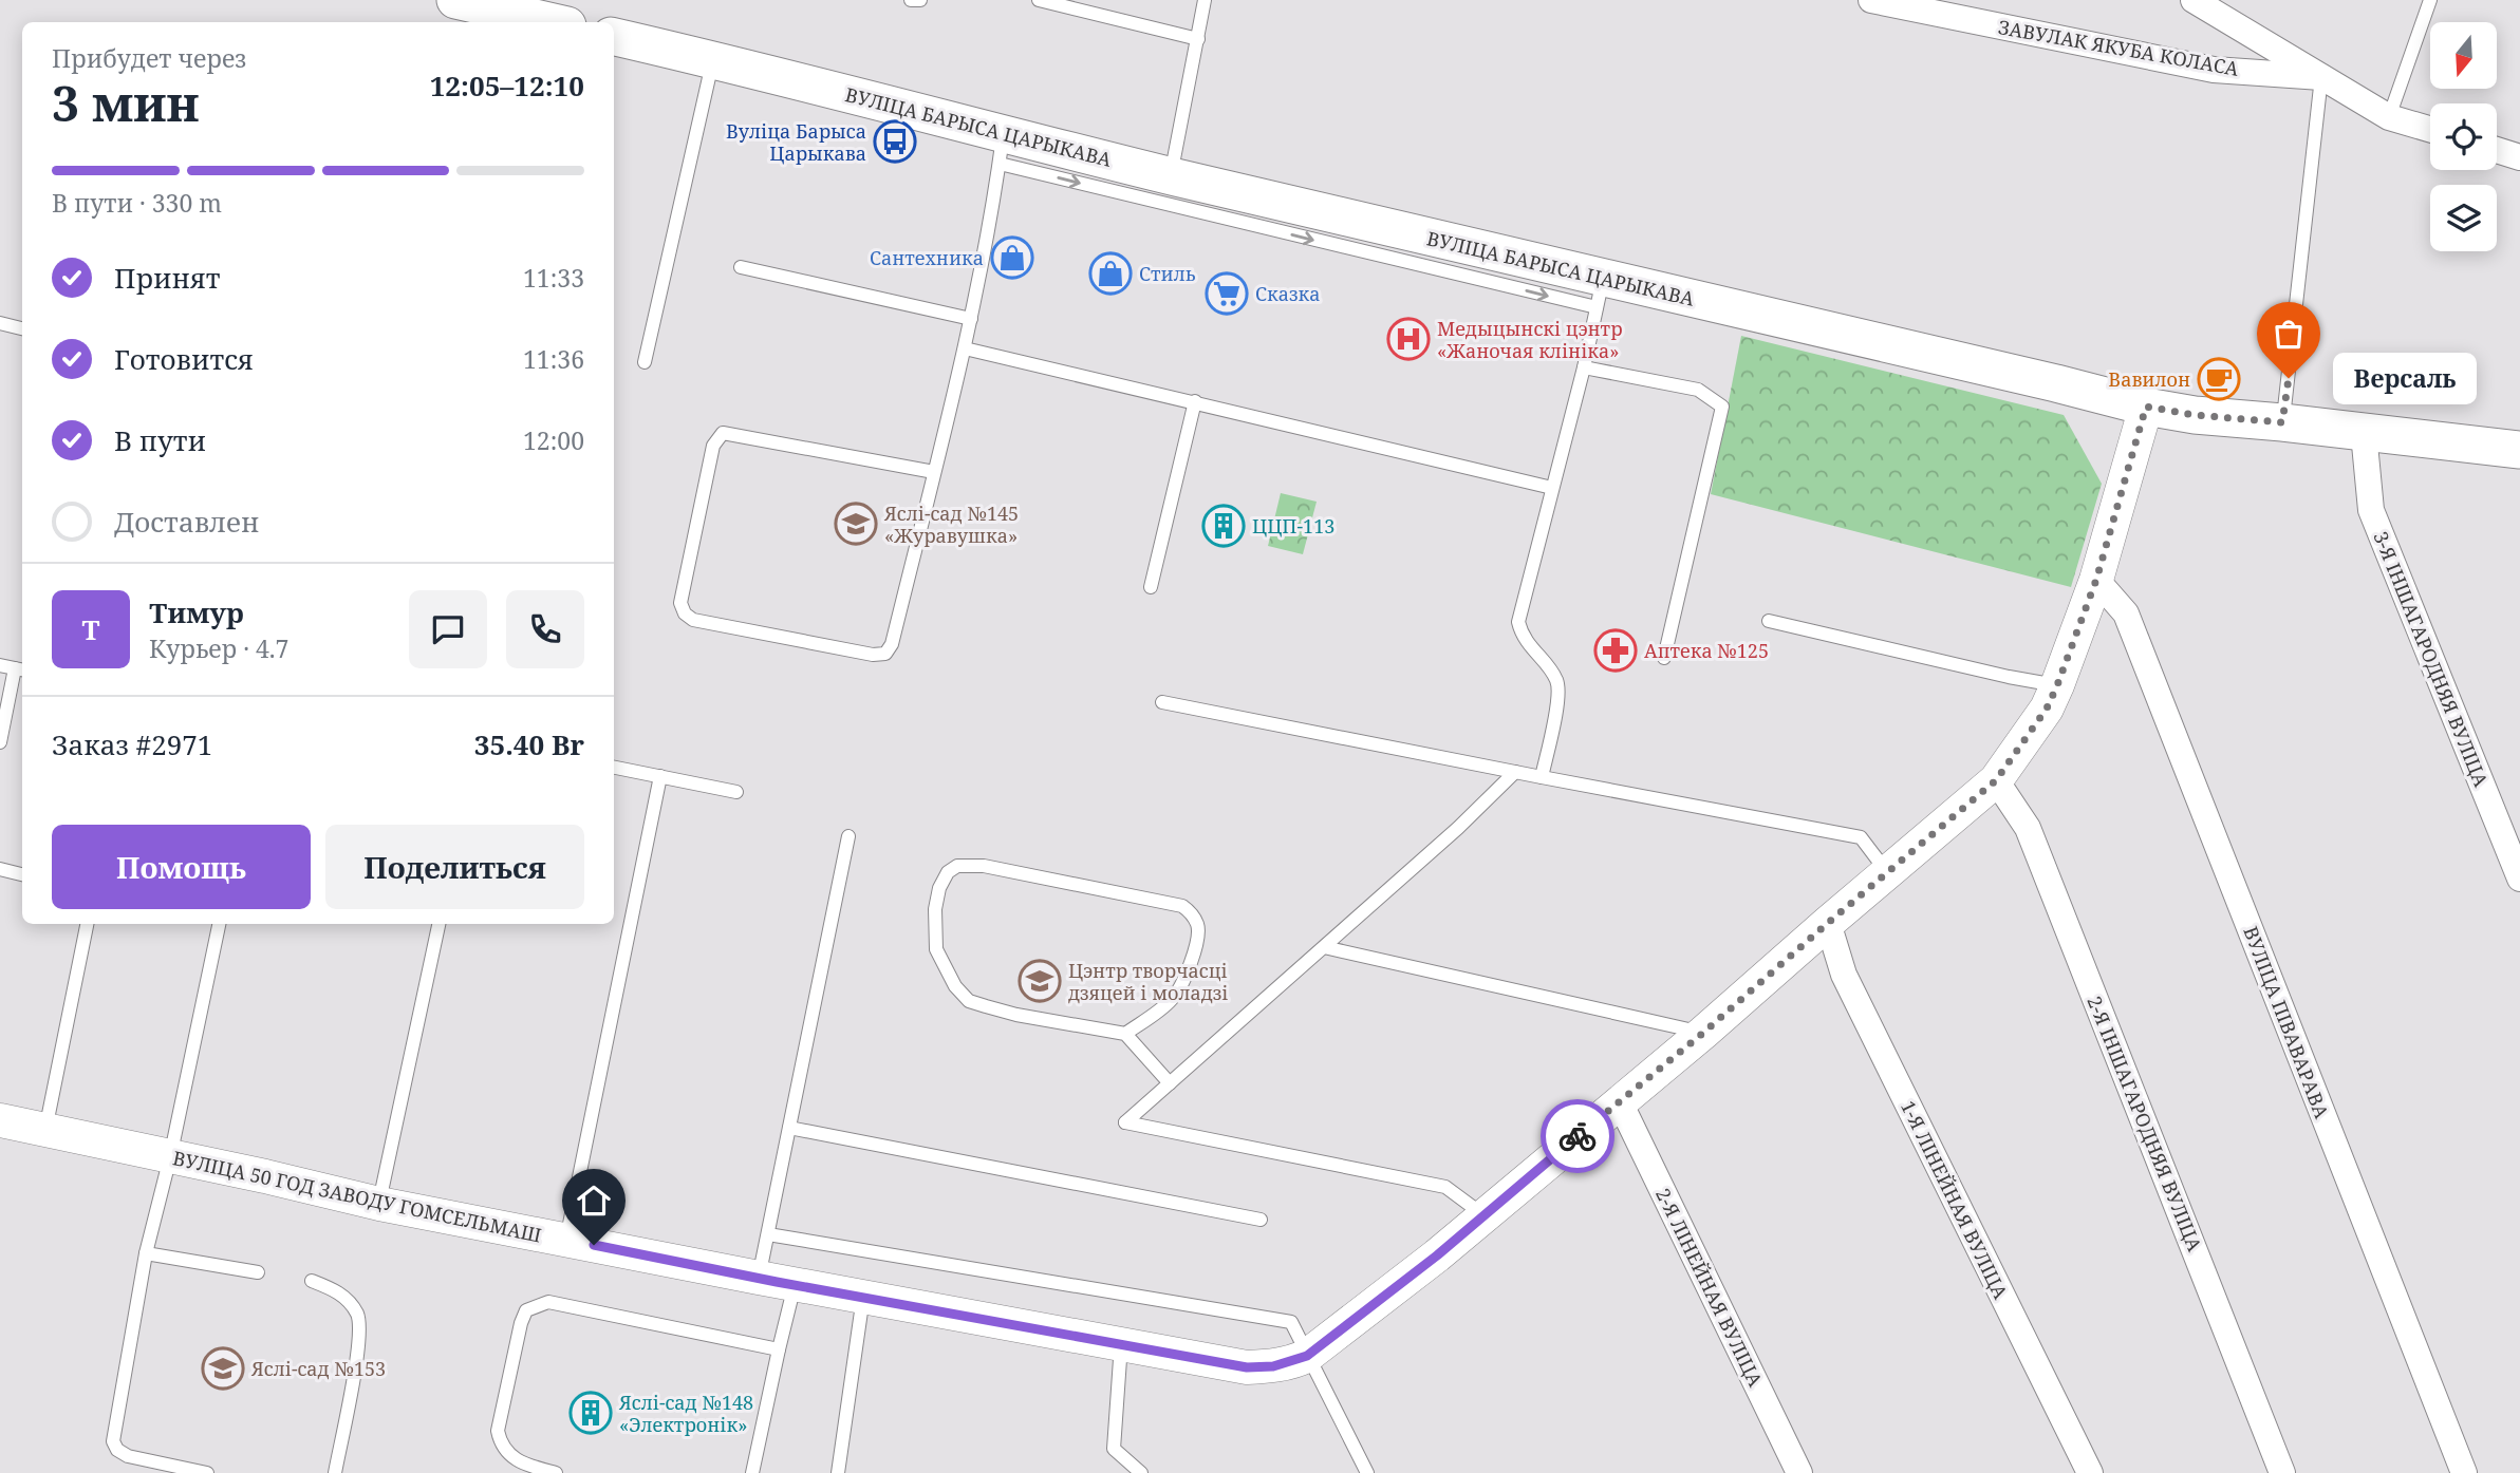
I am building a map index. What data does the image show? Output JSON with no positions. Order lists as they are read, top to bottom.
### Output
{
  "streets": {
    "main road": ["ВУЛІЦА БАРЫСА ЦАРЫКАВА"],
    "street": [
      "ЗАВУЛАК ЯКУБА КОЛАСА",
      "3-Я ІНШАГАРОДНЯЯ ВУЛІЦА",
      "ВУЛІЦА ПІВАВАРАВА",
      "2-Я ІНШАГАРОДНЯЯ ВУЛІЦА",
      "ВУЛІЦА 50 ГОД ЗАВОДУ ГОМСЕЛЬМАШ",
      "1-Я ЛІНЕЙНАЯ ВУЛІЦА",
      "2-Я ЛІНЕЙНАЯ ВУЛІЦА"
    ]
  },
  "crossings": [
    ["ВУЛІЦА БАРЫСА ЦАРЫКАВА", "3-Я ІНШАГАРОДНЯЯ ВУЛІЦА"],
    ["ВУЛІЦА БАРЫСА ЦАРЫКАВА", "ВУЛІЦА 50 ГОД ЗАВОДУ ГОМСЕЛЬМАШ"],
    ["ВУЛІЦА ПІВАВАРАВА", "ВУЛІЦА 50 ГОД ЗАВОДУ ГОМСЕЛЬМАШ"],
    ["2-Я ІНШАГАРОДНЯЯ ВУЛІЦА", "ВУЛІЦА 50 ГОД ЗАВОДУ ГОМСЕЛЬМАШ"],
    ["ВУЛІЦА 50 ГОД ЗАВОДУ ГОМСЕЛЬМАШ", "1-Я ЛІНЕЙНАЯ ВУЛІЦА"],
    ["ВУЛІЦА 50 ГОД ЗАВОДУ ГОМСЕЛЬМАШ", "2-Я ЛІНЕЙНАЯ ВУЛІЦА"]
  ],
  "places": {
    "bus stop": ["Вуліца Барыса Царыкава"],
    "shop": ["Сантехника", "Стиль"],
    "supermarket": ["Сказка"],
    "hospital": ["Медыцынскі цэнтр «Жаночая клініка»"],
    "other": ["Версаль"],
    "cafe": ["Вавилон"],
    "school or university": ["Яслі-сад №145 «Журавушка»", "Цэнтр творчасці дзяцей і моладзі", "Яслі-сад №153"],
    "building": ["ЦЦП-113", "Яслі-сад №148 «Электронік»"],
    "pharmacy": ["Аптека №125"]
  },
  "north": "bottom",
  "page": {
    "heading": ["3 мин", "Прибудет через", "12:05–12:10"],
    "panel": [
      "Тимур",
      "Курьер · 4.7",
      "Заказ #2971",
      "35.40 Br"
    ],
    "bar": "В пути · 330 m",
    "list": [
      ["Принят", "11:33"],
      ["Готовится", "11:36"],
      ["В пути", "12:00"],
      "Доставлен"
    ],
    "bubble": "Версаль",
    "round": "Т",
    "buttons": ["Помощь", "Поделиться"]
  }
}
